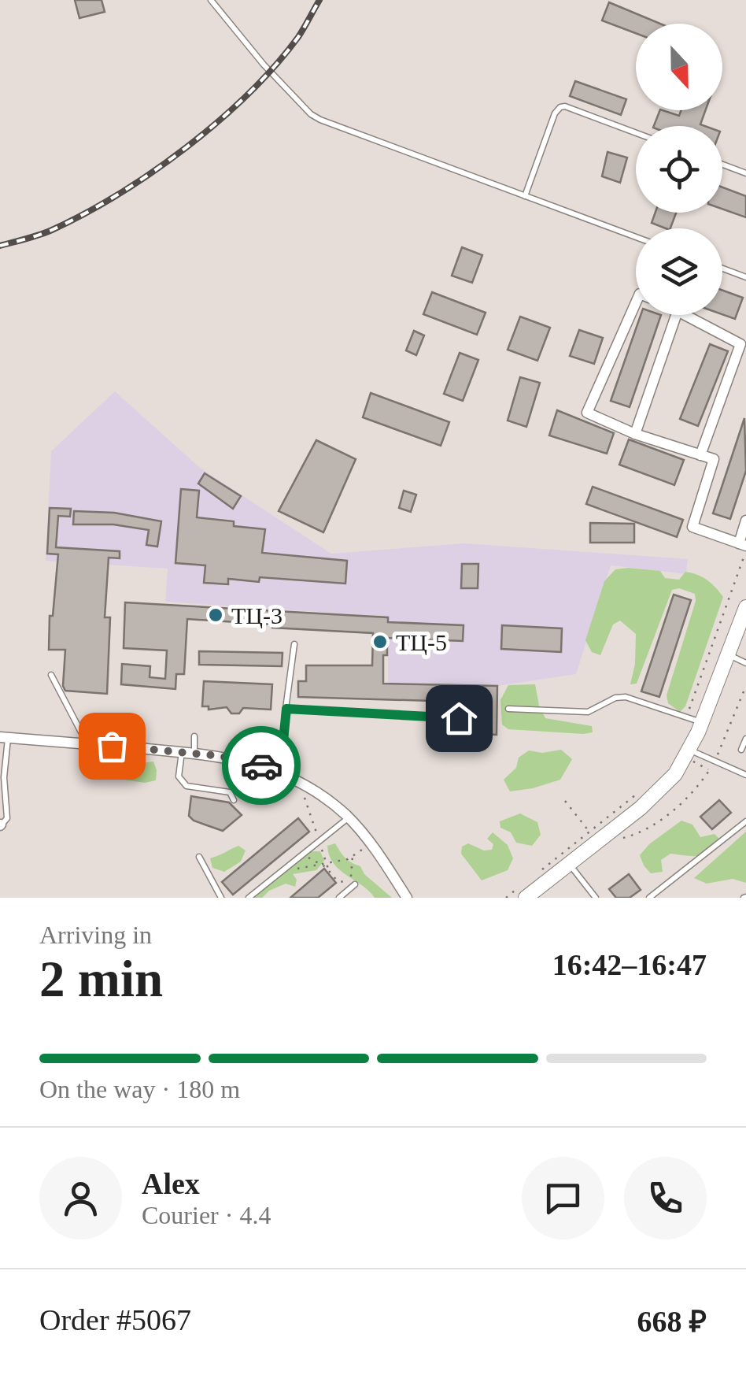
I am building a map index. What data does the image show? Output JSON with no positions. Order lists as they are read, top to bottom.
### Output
{
  "places": ["ТЦ-3", "ТЦ-5"],
  "north": "bottom",
  "page": {
    "heading": ["2 min", "Arriving in", "16:42–16:47"],
    "panel": [
      "Alex",
      "Courier · 4.4",
      "Order #5067",
      "668 ₽"
    ],
    "bar": "On the way · 180 m"
  }
}
